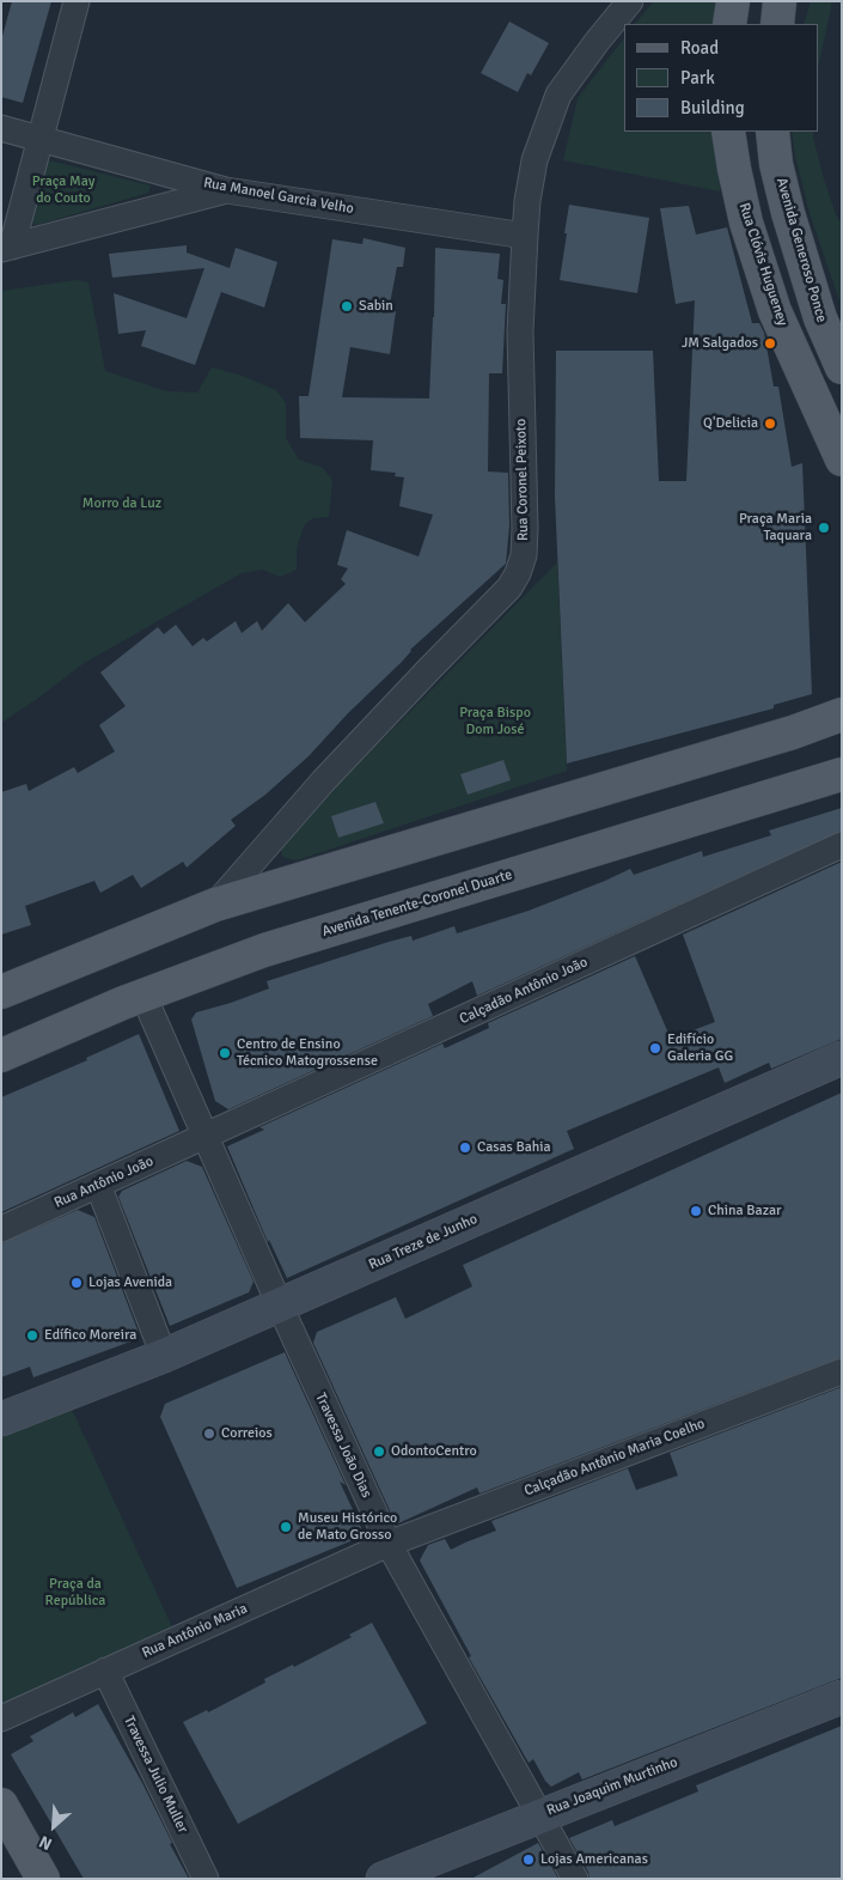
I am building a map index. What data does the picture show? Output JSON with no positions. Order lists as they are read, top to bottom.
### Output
{
  "streets": {
    "main road": ["Avenida Generoso Ponce", "Rua Clóvis Hugueney", "Avenida Tenente-Coronel Duarte"],
    "street": [
      "Rua Manoel Garcia Velho",
      "Rua Coronel Peixoto",
      "Calçadão Antônio João",
      "Rua Antônio João",
      "Rua Treze de Junho",
      "Travessa João Dias",
      "Calçadão Antônio Maria Coelho",
      "Rua Antônio Maria",
      "Travessa Julio Muller",
      "Rua Joaquim Murtinho"
    ]
  },
  "crossings": [
    ["Rua Manoel Garcia Velho", "Rua Coronel Peixoto"],
    ["Avenida Tenente-Coronel Duarte", "Travessa João Dias"],
    ["Calçadão Antônio João", "Rua Antônio João"],
    ["Calçadão Antônio João", "Travessa João Dias"],
    ["Rua Antônio João", "Travessa João Dias"],
    ["Rua Treze de Junho", "Travessa João Dias"],
    ["Travessa João Dias", "Calçadão Antônio Maria Coelho"],
    ["Travessa João Dias", "Rua Antônio Maria"],
    ["Travessa João Dias", "Rua Joaquim Murtinho"],
    ["Calçadão Antônio Maria Coelho", "Rua Antônio Maria"],
    ["Rua Antônio Maria", "Travessa Julio Muller"]
  ],
  "parks": [
    "Praça May do Couto",
    "Morro da Luz",
    "Praça Bispo Dom José",
    "Praça da República"
  ],
  "places": [
    "Sabin",
    "JM Salgados",
    "Q'Delicia",
    "Praça Maria Taquara",
    "Edifício Galeria GG",
    "Centro de Ensino Técnico Matogrossense",
    "Casas Bahia",
    "China Bazar",
    "Lojas Avenida",
    "Edífico Moreira",
    "Correios",
    "OdontoCentro",
    "Museu Histórico de Mato Grosso",
    "Lojas Americanas"
  ],
  "legend": ["Road", "Park", "Building"],
  "north": "bottom left"
}
